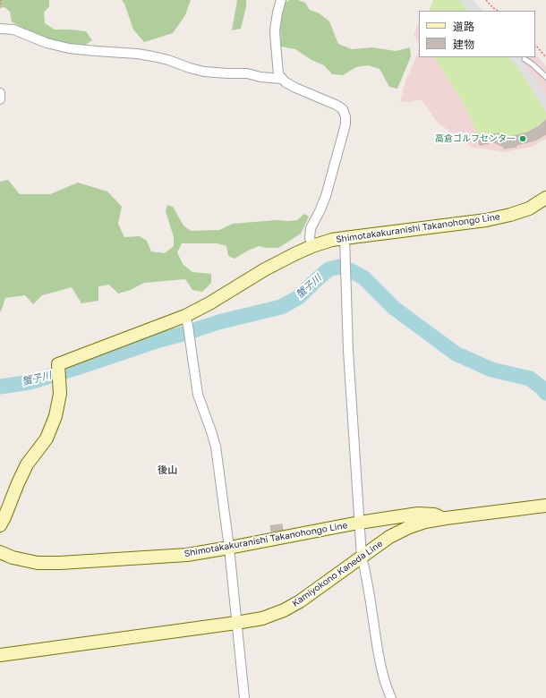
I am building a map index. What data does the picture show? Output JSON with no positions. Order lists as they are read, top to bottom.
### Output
{
  "streets": {
    "main road": ["Shimotakakuranishi Takanohongo Line", "Kamiyokono Kaneda Line"]
  },
  "crossings": [
    ["Shimotakakuranishi Takanohongo Line", "Kamiyokono Kaneda Line"]
  ],
  "districts": ["後山"],
  "water": ["蟹子川"],
  "places": ["高倉ゴルフセンター"],
  "legend": ["道路", "建物"]
}
